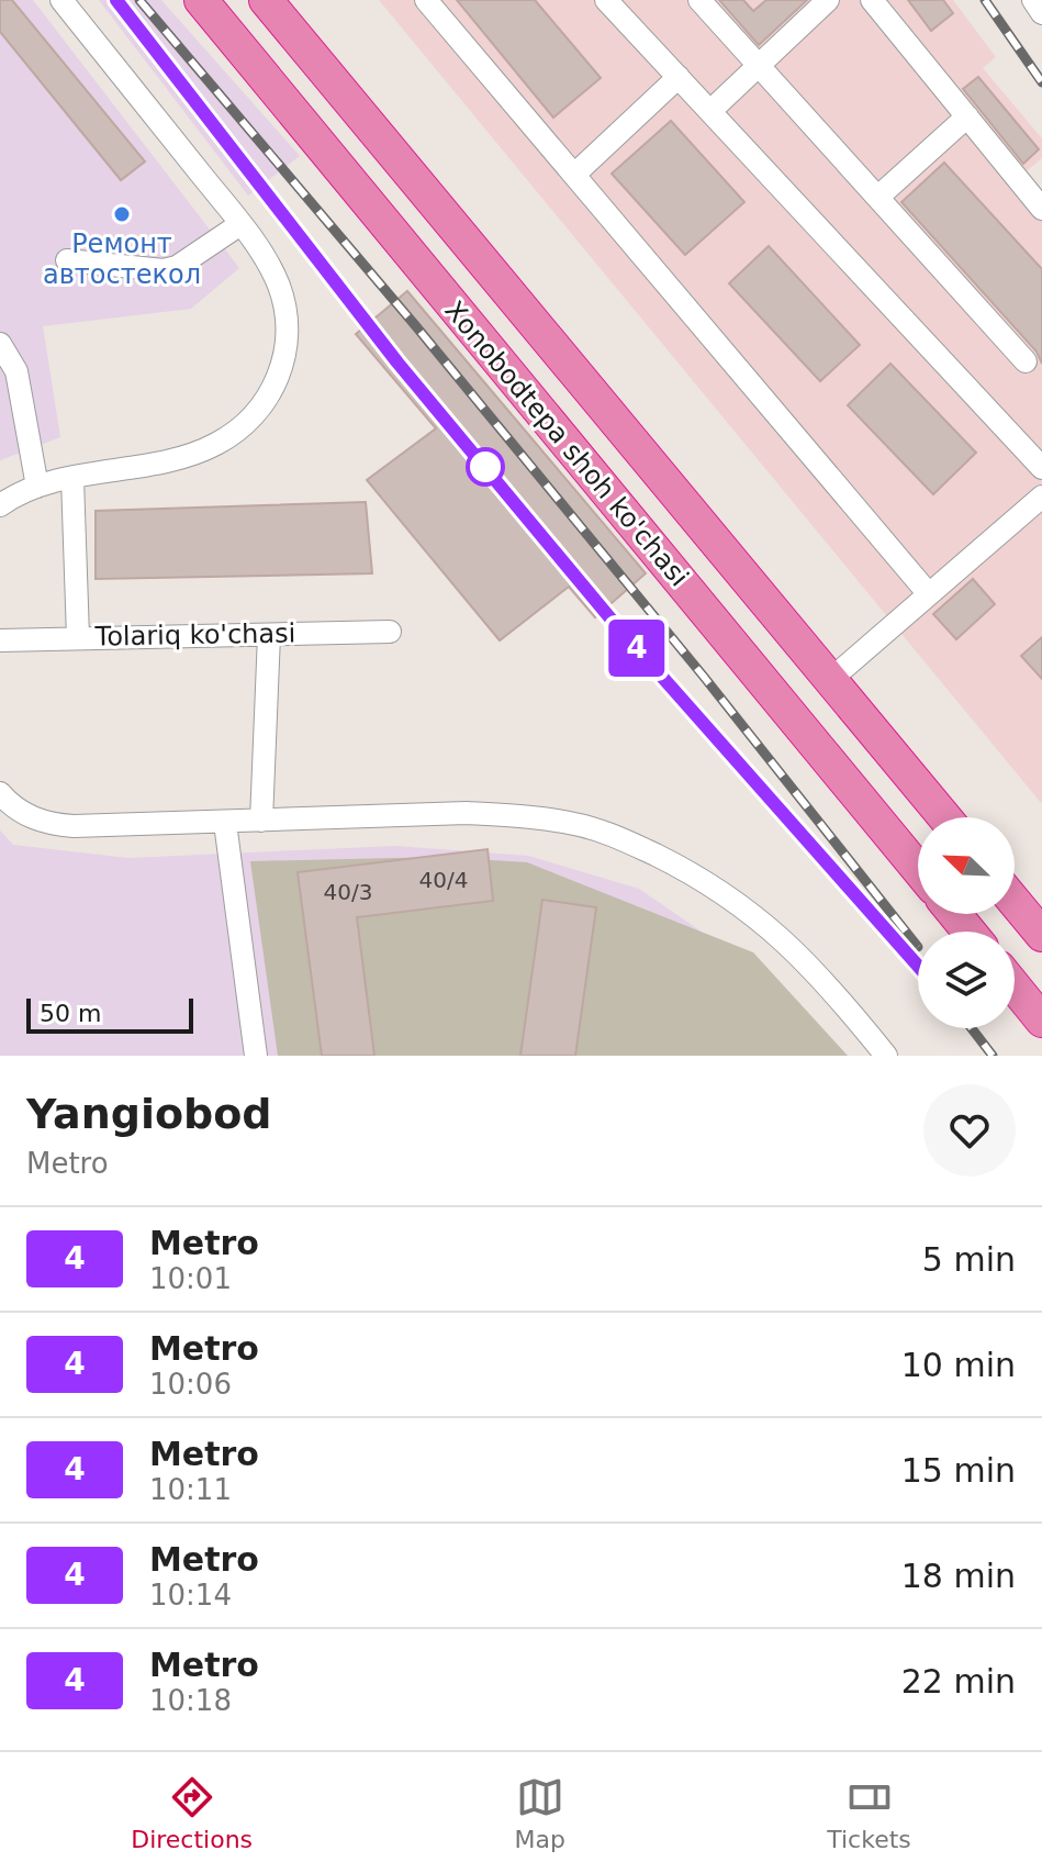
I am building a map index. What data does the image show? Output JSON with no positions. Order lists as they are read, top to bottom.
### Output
{
  "streets": {
    "highway": ["Xonobodtepa shoh ko'chasi"],
    "street": ["Tolariq ko'chasi"]
  },
  "places": ["Ремонт автостекол"],
  "lines": ["metro line 4"],
  "house_numbers": ["40/4", "40/3"],
  "scale_bar": "50 m",
  "north": "top left",
  "page": {
    "on_map": "4",
    "scale": "50 m",
    "heading": ["Yangiobod", "Metro"],
    "list": [
      {
        "mark": "4",
        "name": "Metro",
        "note": "10:01",
        "value": "5 min"
      },
      {
        "mark": "4",
        "name": "Metro",
        "note": "10:06",
        "value": "10 min"
      },
      {
        "mark": "4",
        "name": "Metro",
        "note": "10:11",
        "value": "15 min"
      },
      {
        "mark": "4",
        "name": "Metro",
        "note": "10:14",
        "value": "18 min"
      },
      {
        "mark": "4",
        "name": "Metro",
        "note": "10:18",
        "value": "22 min"
      }
    ],
    "tabs": ["Directions", "Map", "Tickets"]
  }
}
